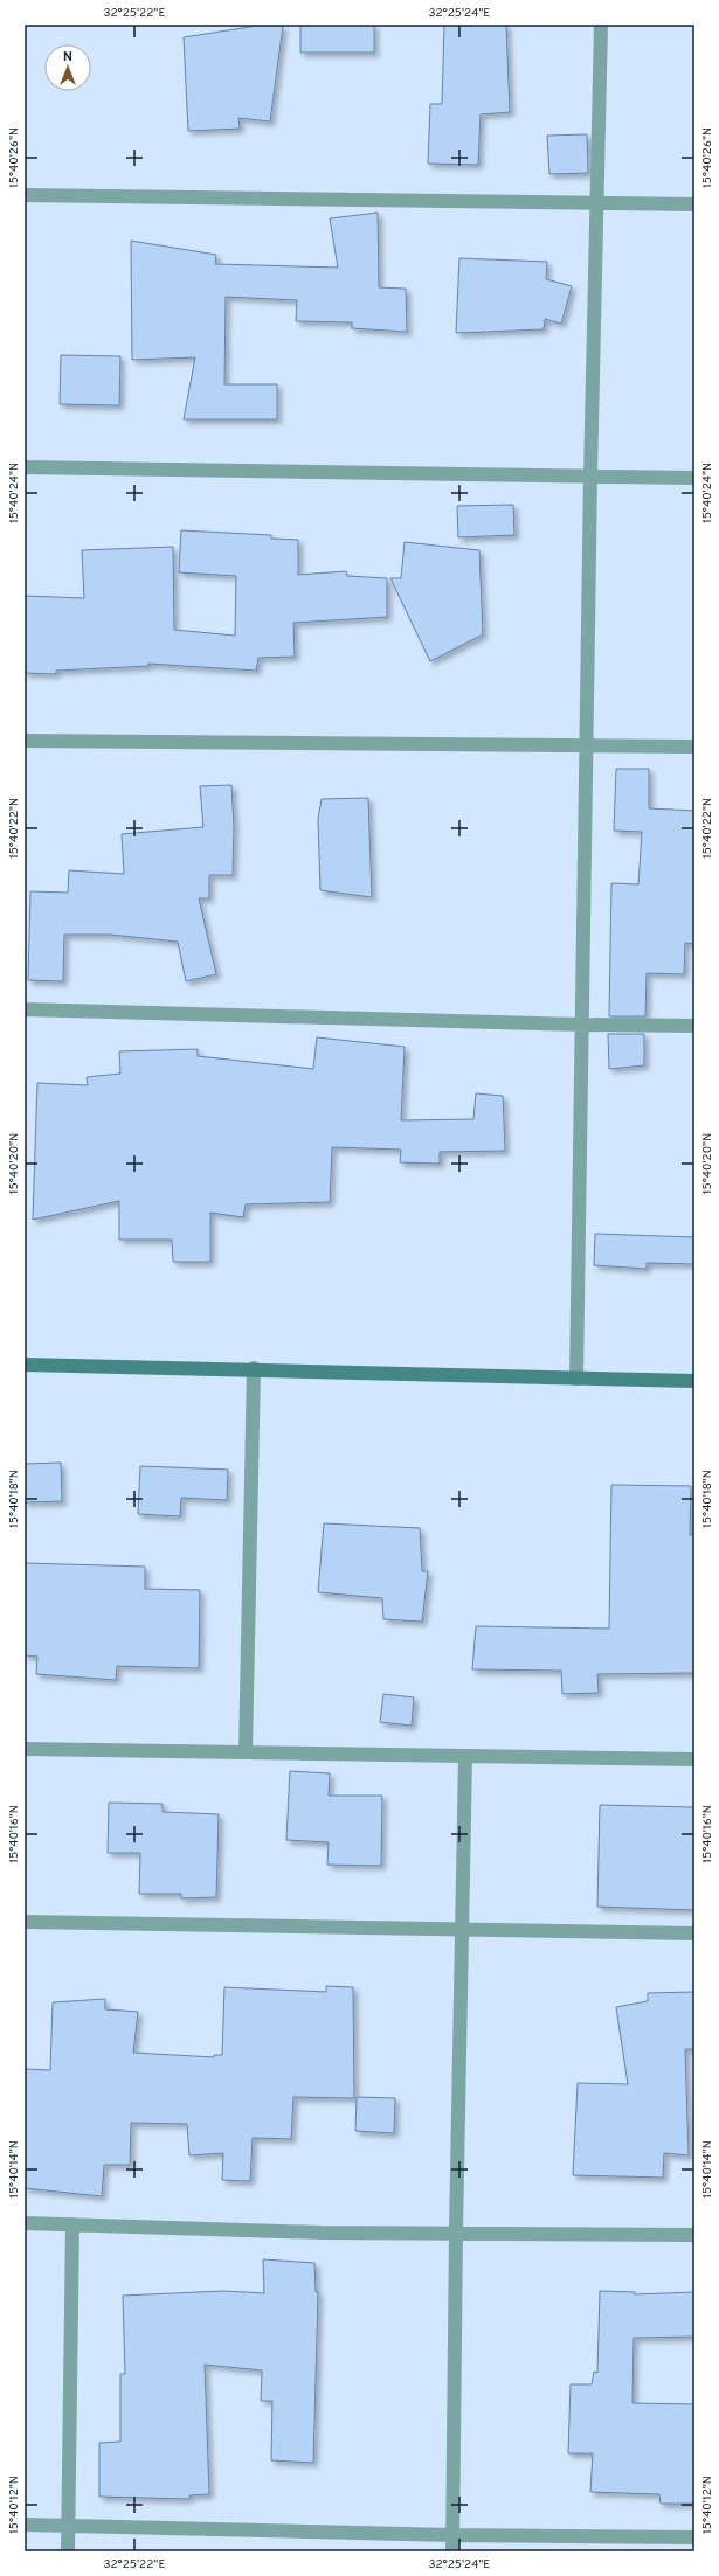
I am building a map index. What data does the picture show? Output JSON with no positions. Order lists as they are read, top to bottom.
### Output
{
  "north": "top",
  "coordinates": [
    "32°25'22\"E",
    "32°25'24\"E",
    "15°40'26\"N",
    "15°40'24\"N",
    "15°40'22\"N",
    "15°40'20\"N",
    "15°40'18\"N",
    "15°40'16\"N",
    "15°40'14\"N",
    "15°40'12\"N"
  ]
}
